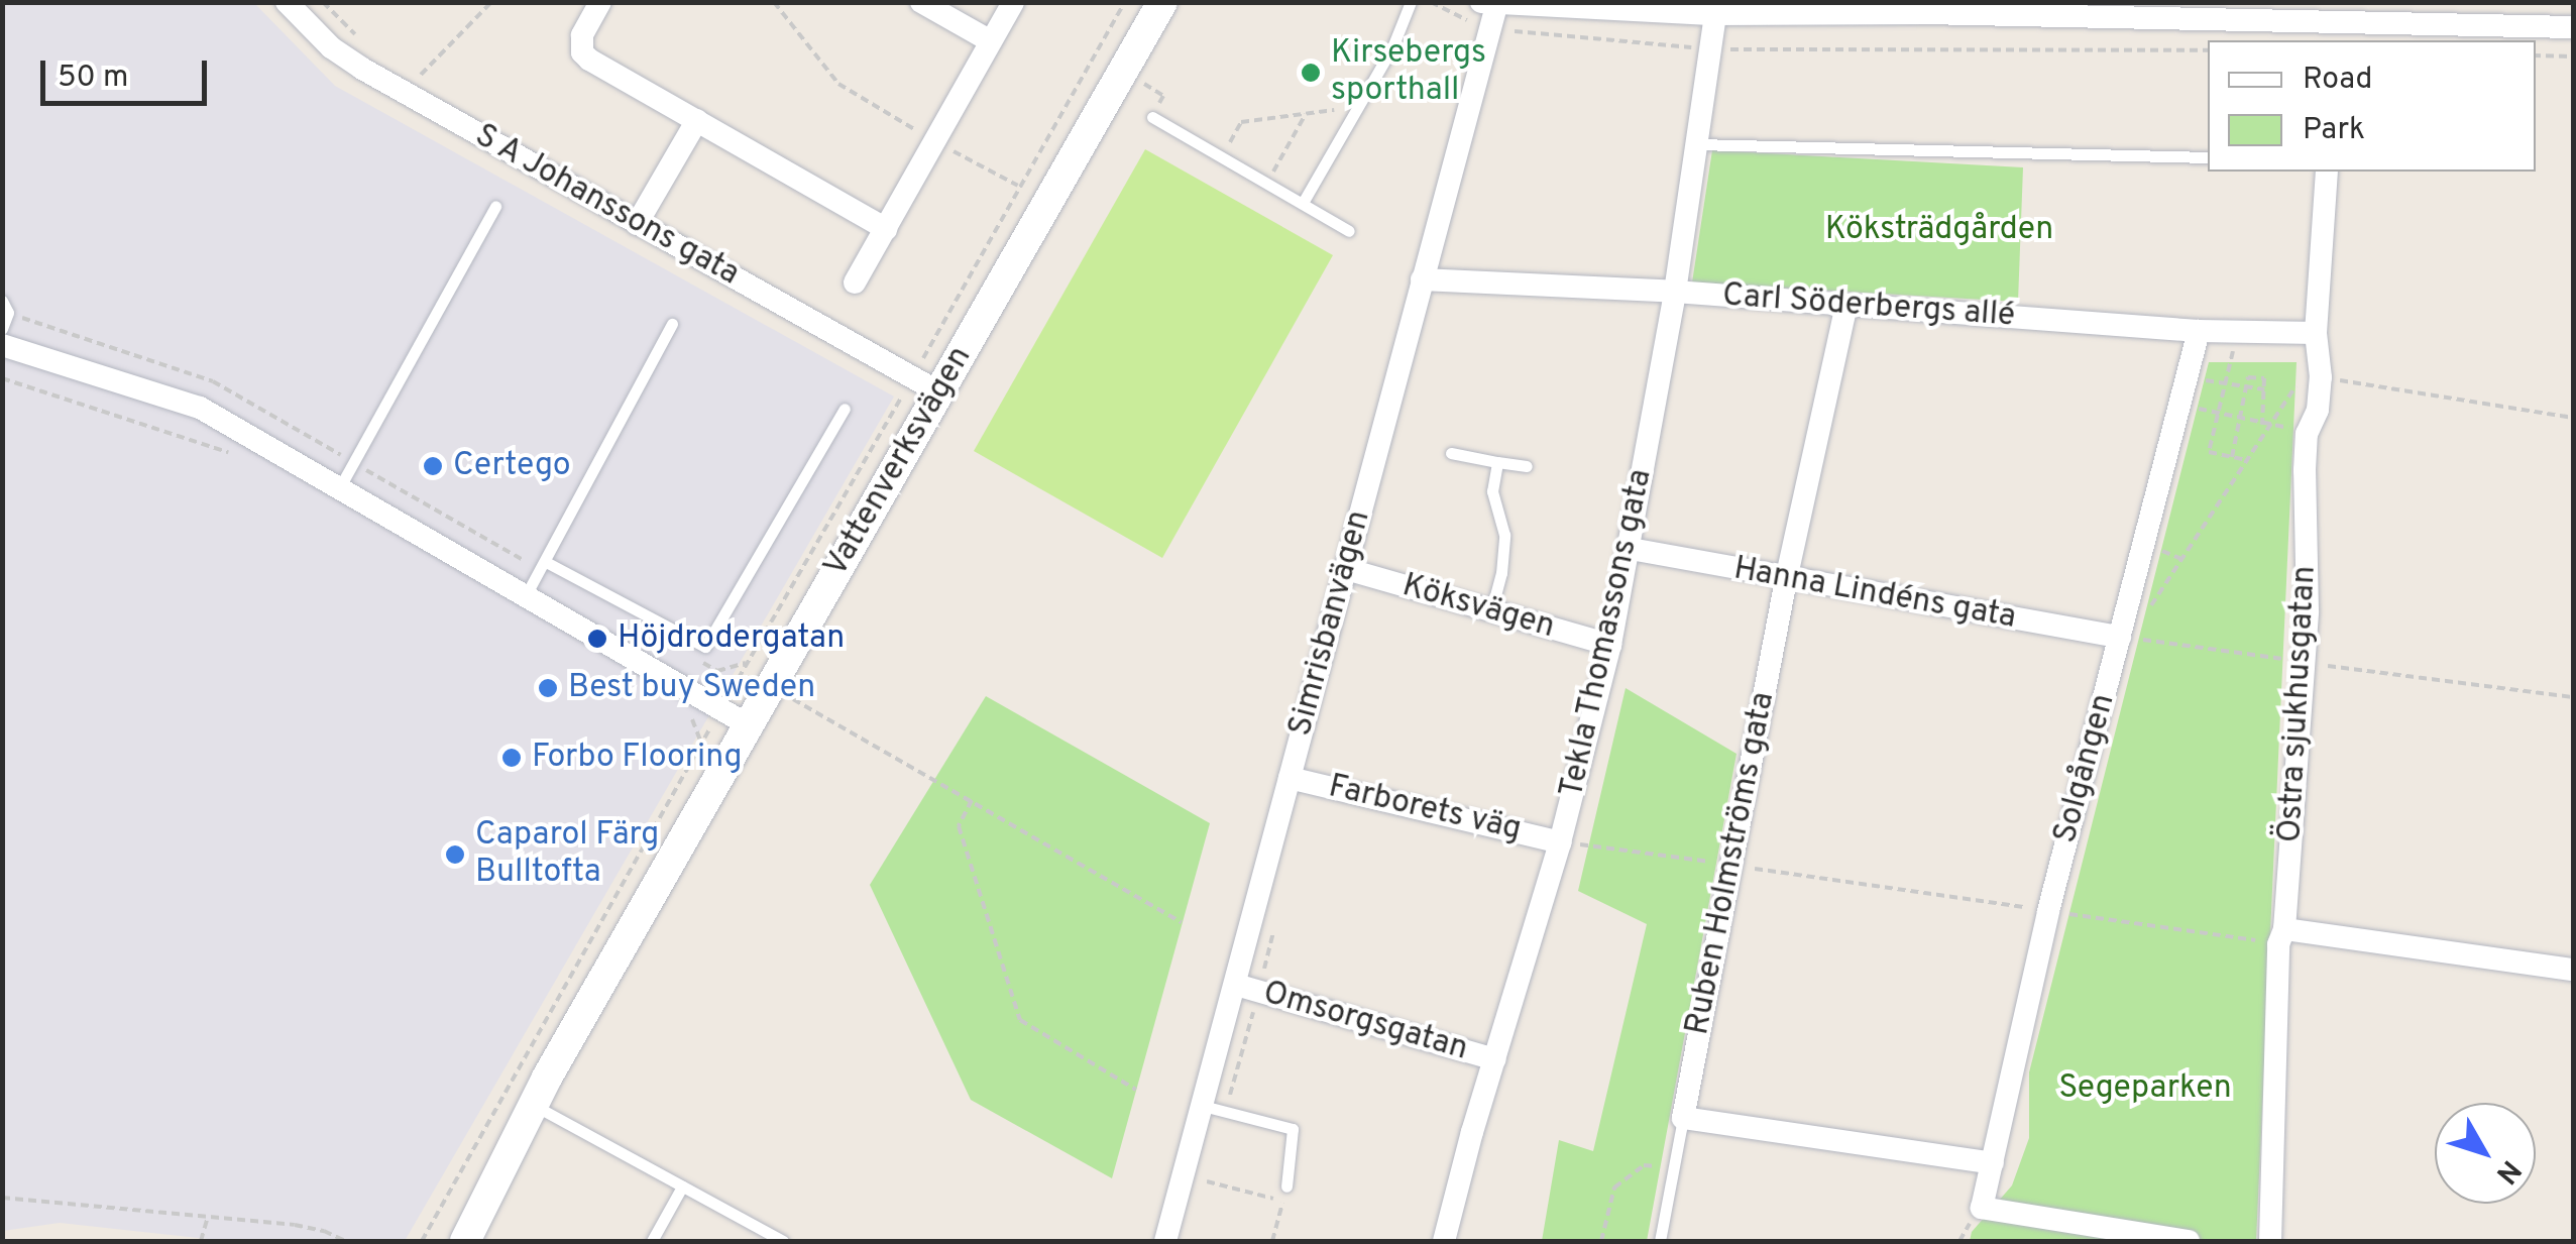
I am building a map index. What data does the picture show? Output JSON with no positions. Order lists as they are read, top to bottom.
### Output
{
  "streets": {
    "street": [
      "S A Johanssons gata",
      "Carl Söderbergs allé",
      "Vattenverksvägen",
      "Hanna Lindéns gata",
      "Köksvägen",
      "Simrisbanvägen",
      "Tekla Thomassons gata",
      "Östra sjukhusgatan",
      "Solgången",
      "Farborets väg",
      "Ruben Holmströms gata",
      "Omsorgsgatan"
    ]
  },
  "crossings": [
    ["S A Johanssons gata", "Vattenverksvägen"],
    ["Carl Söderbergs allé", "Simrisbanvägen"],
    ["Carl Söderbergs allé", "Tekla Thomassons gata"],
    ["Carl Söderbergs allé", "Östra sjukhusgatan"],
    ["Carl Söderbergs allé", "Solgången"],
    ["Carl Söderbergs allé", "Ruben Holmströms gata"],
    ["Hanna Lindéns gata", "Tekla Thomassons gata"],
    ["Hanna Lindéns gata", "Solgången"],
    ["Hanna Lindéns gata", "Ruben Holmströms gata"],
    ["Köksvägen", "Simrisbanvägen"],
    ["Köksvägen", "Tekla Thomassons gata"],
    ["Simrisbanvägen", "Farborets väg"],
    ["Simrisbanvägen", "Omsorgsgatan"],
    ["Tekla Thomassons gata", "Farborets väg"],
    ["Tekla Thomassons gata", "Omsorgsgatan"]
  ],
  "parks": ["Köksträdgården", "Segeparken"],
  "places": [
    "Kirsebergs sporthall",
    "Certego",
    "Höjdrodergatan",
    "Best buy Sweden",
    "Forbo Flooring",
    "Caparol Färg Bulltofta"
  ],
  "legend": ["Road", "Park"],
  "scale_bar": "50 m",
  "north": "bottom right"
}
